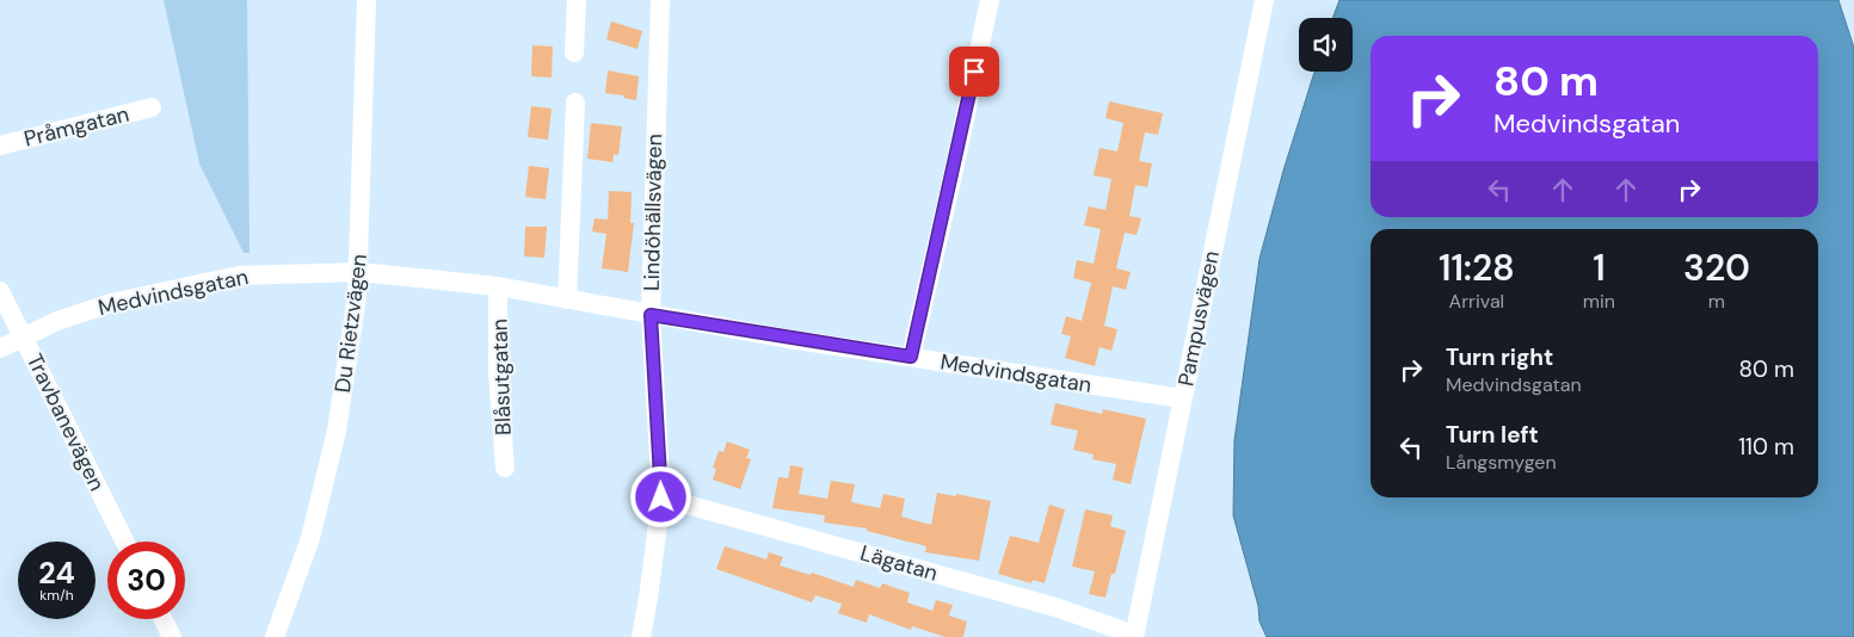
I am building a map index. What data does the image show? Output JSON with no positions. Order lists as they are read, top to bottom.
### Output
{
  "streets": {
    "street": [
      "Pråmgatan",
      "Lindöhällsvägen",
      "Medvindsgatan",
      "Pampusvägen",
      "Du Rietzvägen",
      "Blåsutgatan",
      "Travbanevägen",
      "Lägatan"
    ]
  },
  "crossings": [
    ["Lindöhällsvägen", "Medvindsgatan"],
    ["Lindöhällsvägen", "Lägatan"],
    ["Medvindsgatan", "Pampusvägen"],
    ["Medvindsgatan", "Du Rietzvägen"],
    ["Medvindsgatan", "Blåsutgatan"],
    ["Medvindsgatan", "Travbanevägen"],
    ["Pampusvägen", "Lägatan"]
  ],
  "page": {
    "turn": ["80 m", "Medvindsgatan"],
    "eta": [
      "11:28",
      "Arrival",
      "1",
      "min",
      "320",
      "m"
    ],
    "list": [
      {
        "name": "Turn right",
        "note": "Medvindsgatan",
        "value": "80 m"
      },
      {
        "name": "Turn left",
        "note": "Långsmygen",
        "value": "110 m"
      }
    ],
    "speed": "24 km/h",
    "limit": "30"
  }
}
